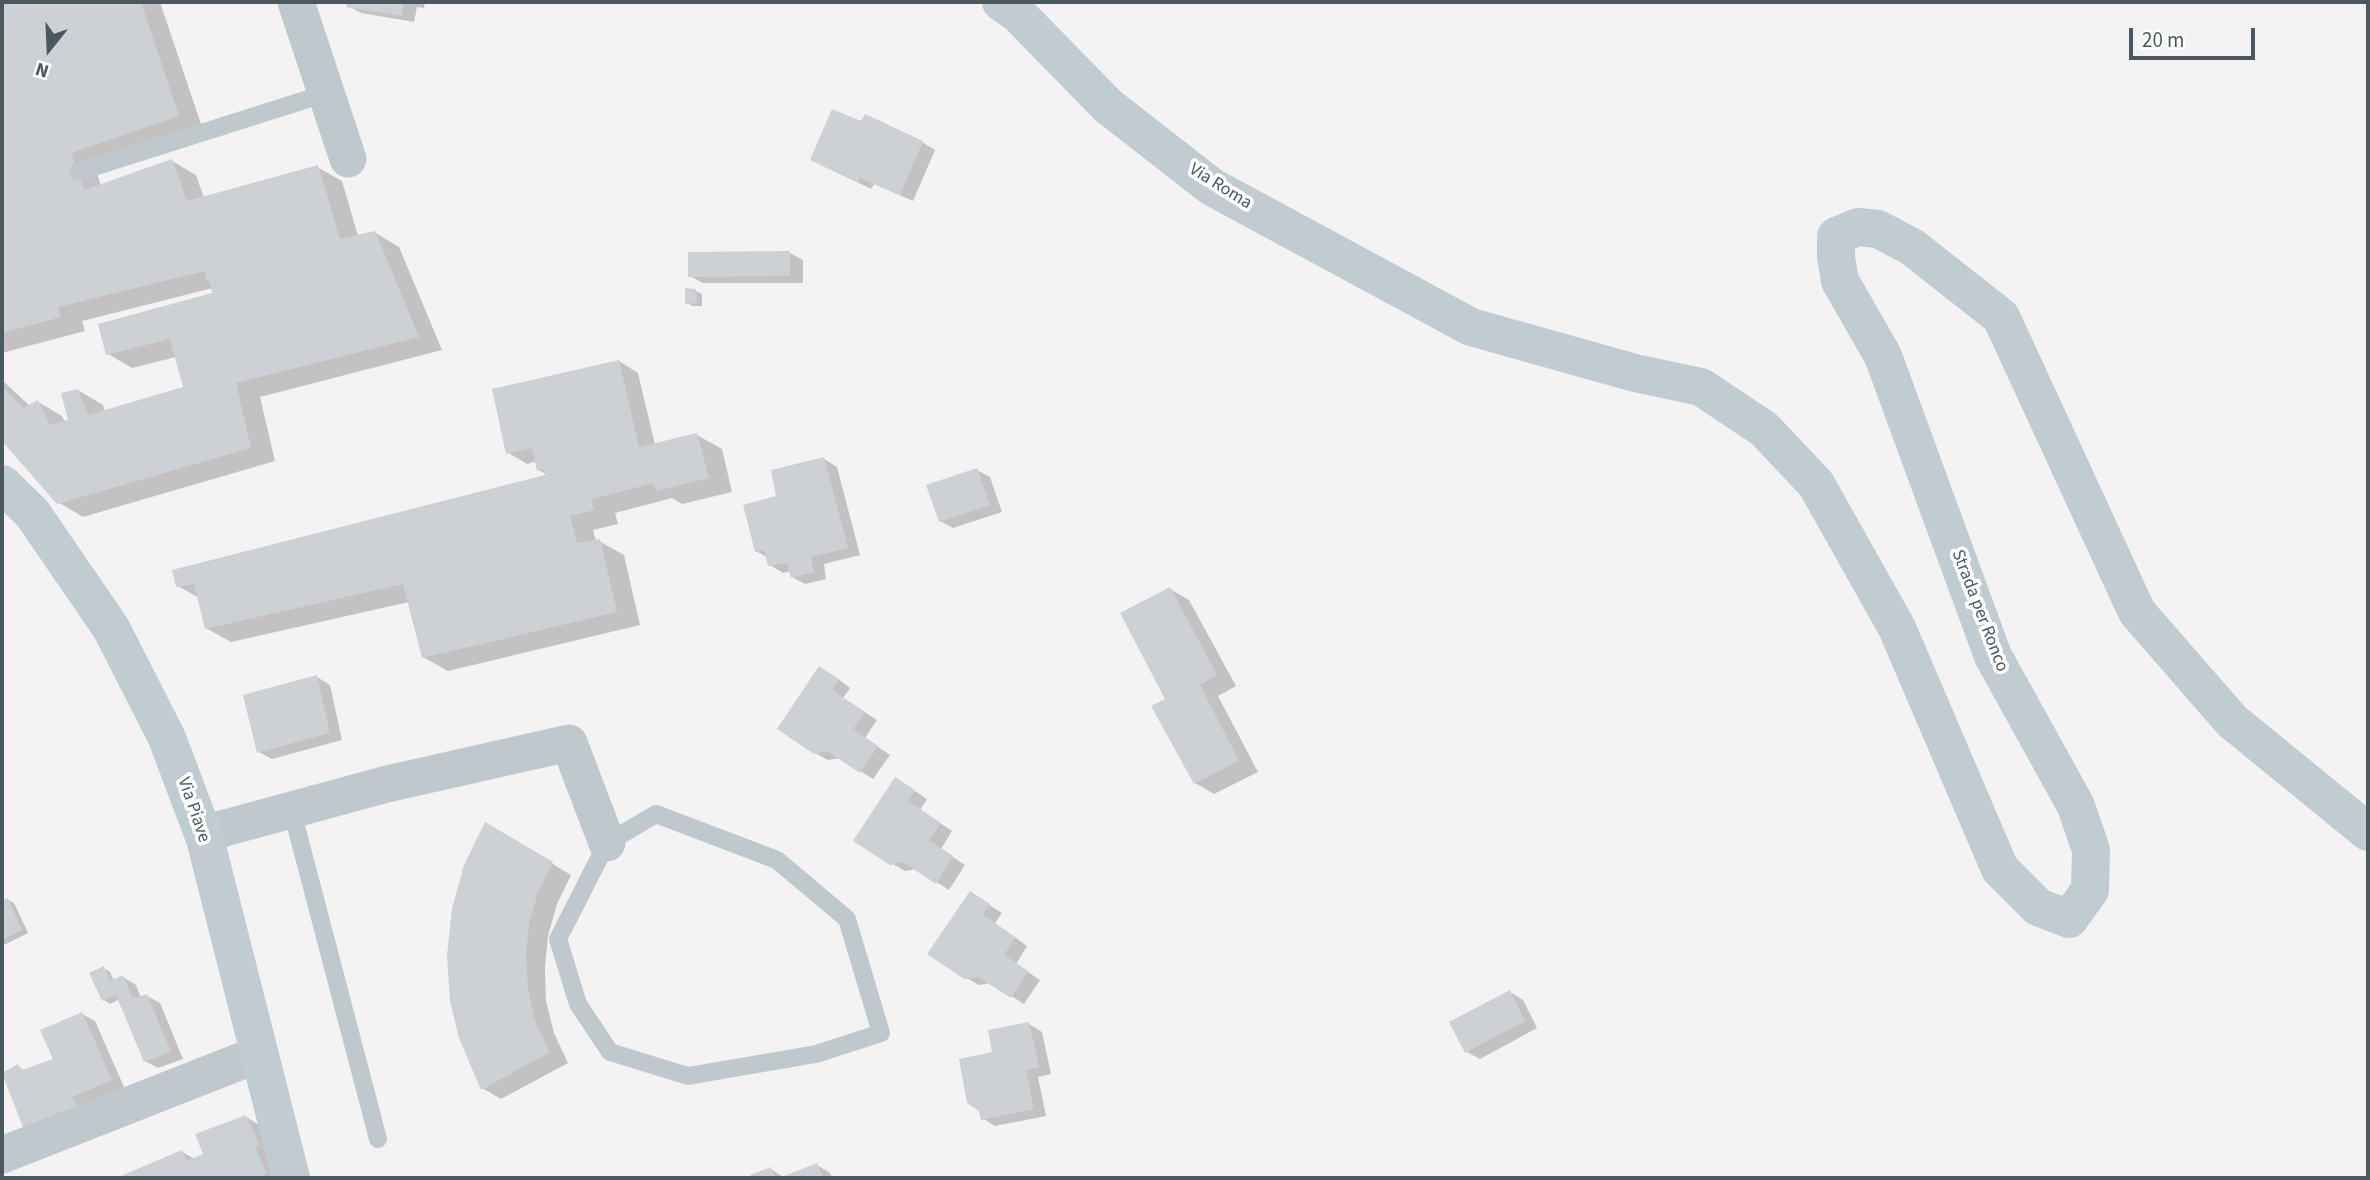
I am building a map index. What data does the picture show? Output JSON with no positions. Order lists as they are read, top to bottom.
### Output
{
  "streets": {
    "street": ["Via Roma", "Strada per Ronco", "Via Piave"]
  },
  "crossings": [
    ["Via Roma", "Strada per Ronco"]
  ],
  "scale_bar": "20 m",
  "north": "bottom"
}
